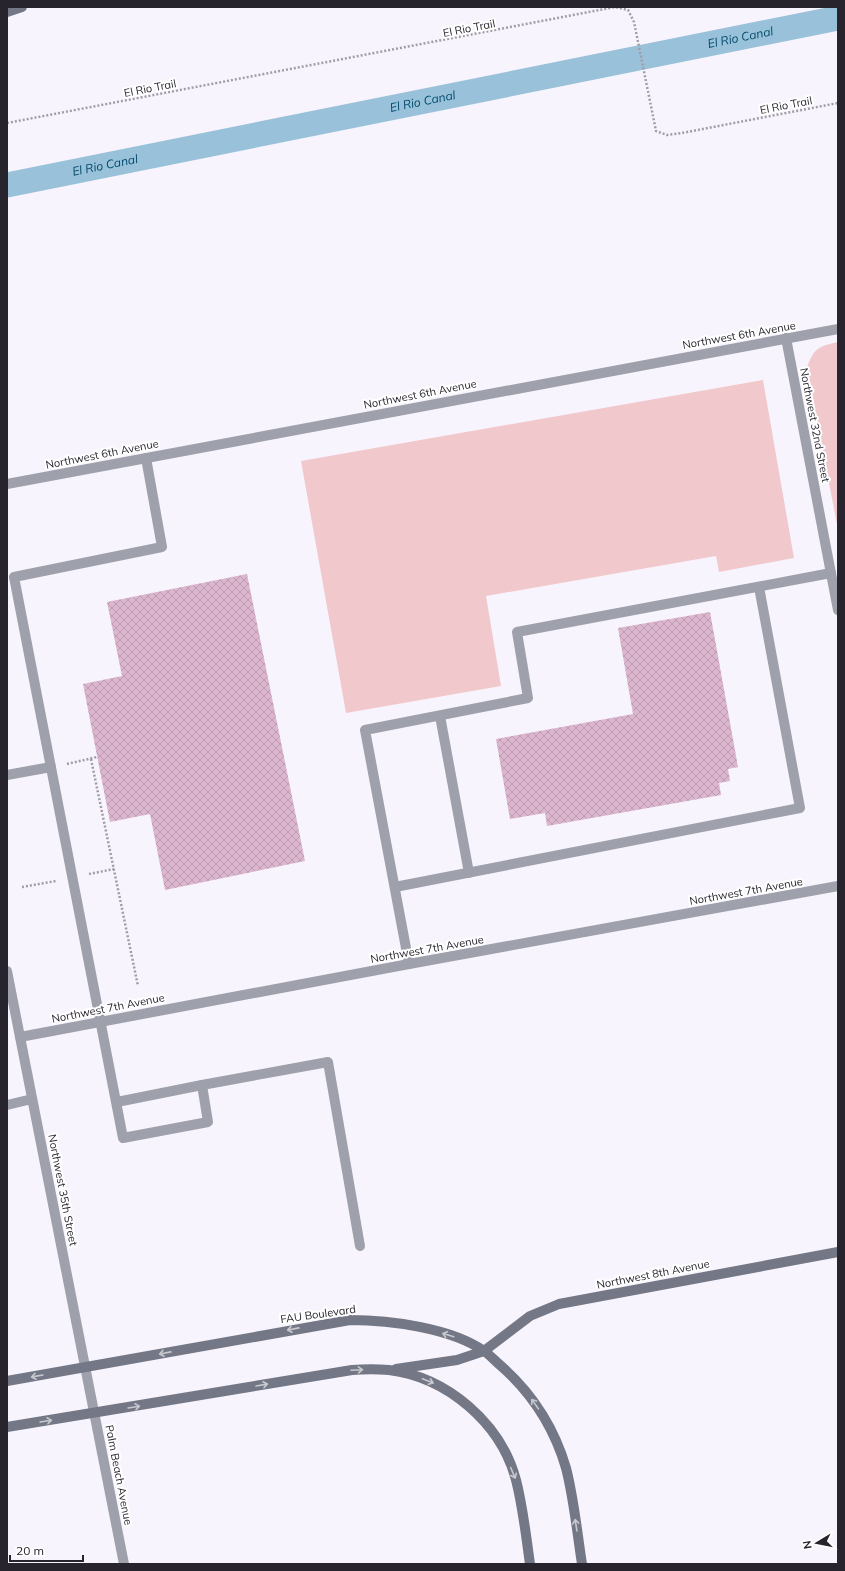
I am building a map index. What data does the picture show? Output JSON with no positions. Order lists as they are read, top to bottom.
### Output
{
  "streets": {
    "street": [
      "Northwest 6th Avenue",
      "Northwest 32nd Street",
      "Northwest 7th Avenue",
      "Northwest 35th Street",
      "Northwest 8th Avenue",
      "FAU Boulevard",
      "Palm Beach Avenue"
    ],
    "path": ["El Rio Trail"]
  },
  "crossings": [
    ["Northwest 6th Avenue", "Northwest 32nd Street"],
    ["Northwest 7th Avenue", "Northwest 35th Street"],
    ["Northwest 35th Street", "FAU Boulevard"],
    ["Northwest 35th Street", "Palm Beach Avenue"],
    ["Northwest 8th Avenue", "FAU Boulevard"]
  ],
  "one_way": ["FAU Boulevard"],
  "water": ["El Rio Canal"],
  "scale_bar": "20 m",
  "north": "left"
}
